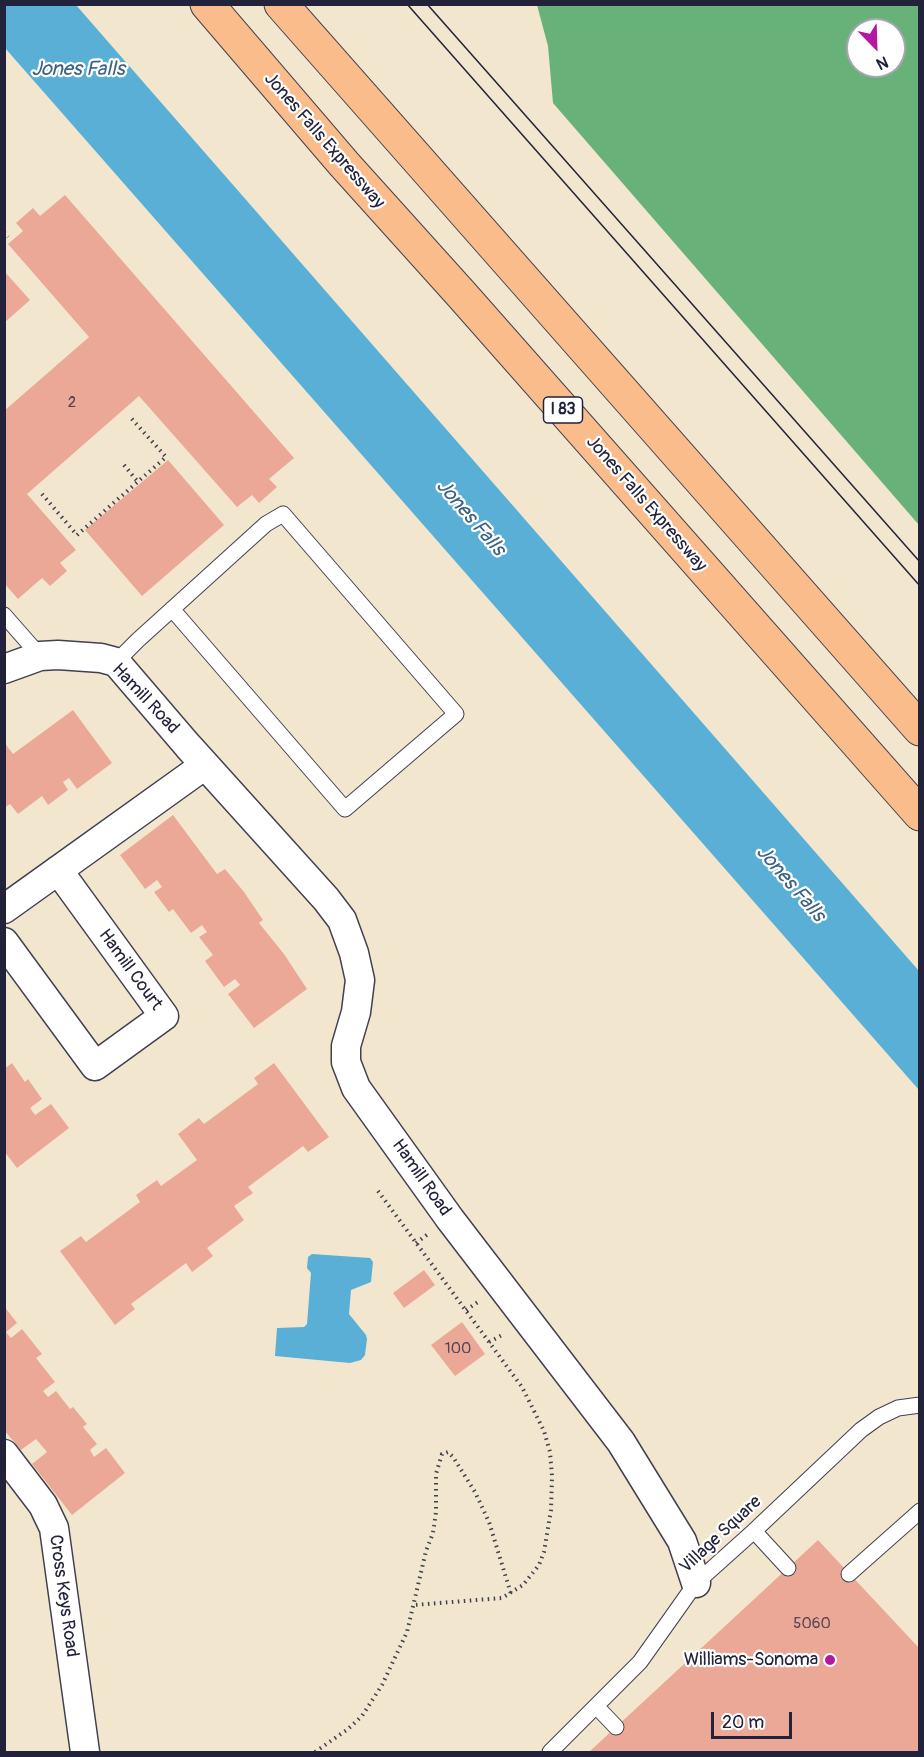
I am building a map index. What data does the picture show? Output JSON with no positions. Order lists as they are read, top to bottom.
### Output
{
  "streets": {
    "highway": ["Jones Falls Expressway", "I 83"],
    "street": ["Hamill Road", "Hamill Court", "Cross Keys Road"],
    "lane": ["Village Square"]
  },
  "crossings": [
    ["Hamill Road", "Village Square"]
  ],
  "water": ["Jones Falls"],
  "places": ["Williams-Sonoma"],
  "house_numbers": ["2", "100", "5060"],
  "scale_bar": "20 m",
  "north": "bottom right"
}
